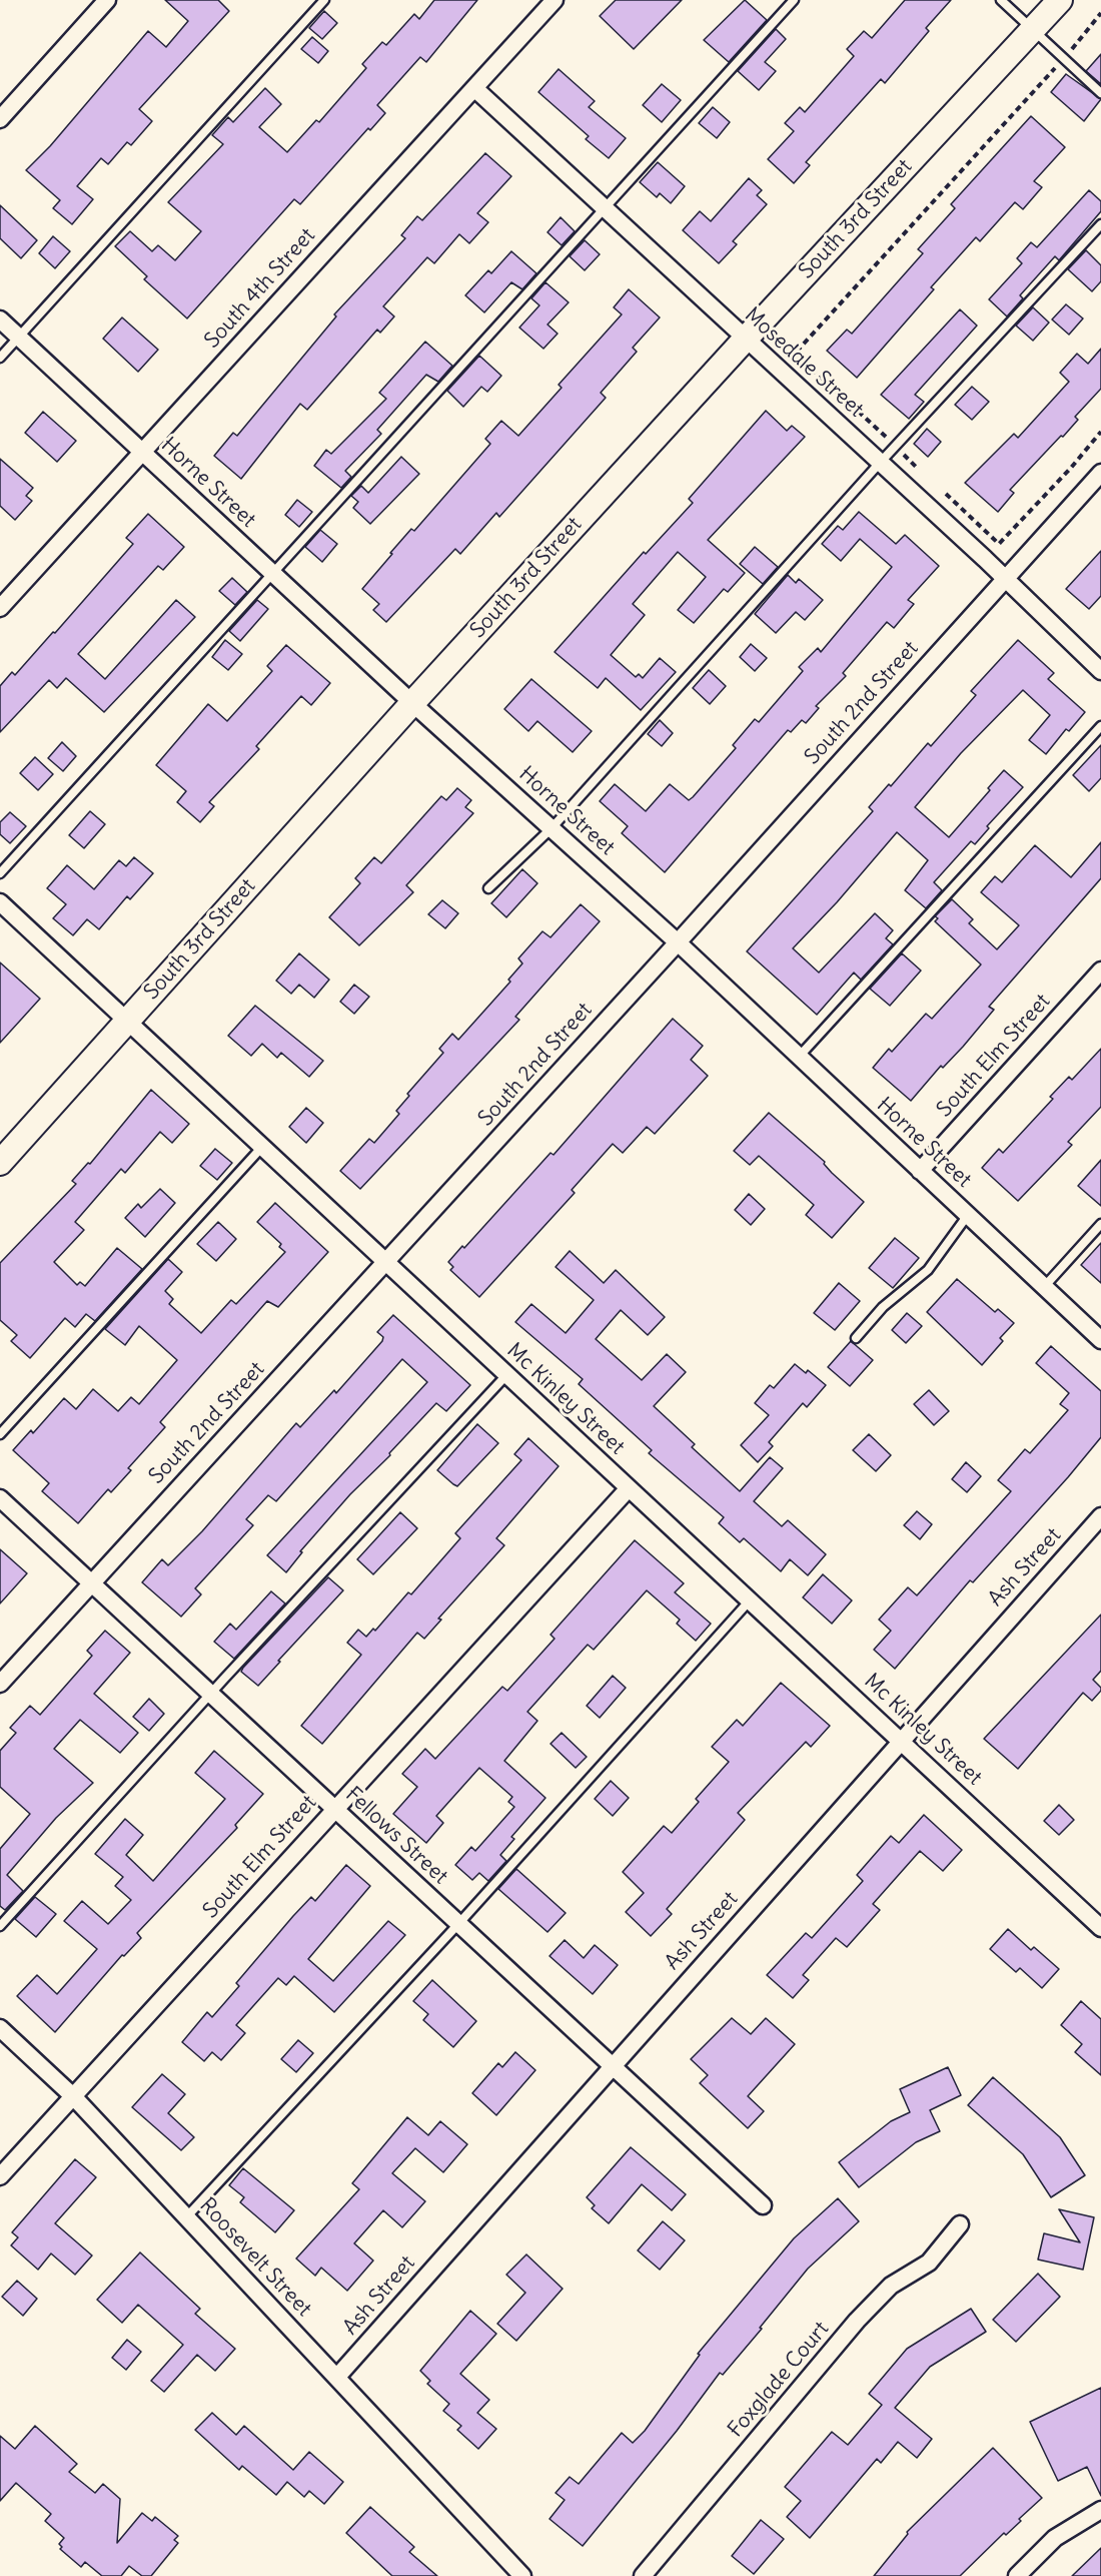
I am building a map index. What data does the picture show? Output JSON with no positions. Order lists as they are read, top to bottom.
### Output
{
  "streets": {
    "street": [
      "South 3rd Street",
      "South 4th Street",
      "Mosedale Street",
      "Horne Street",
      "South 2nd Street",
      "South Elm Street",
      "Mc Kinley Street",
      "Ash Street",
      "Fellows Street",
      "Roosevelt Street",
      "Foxglade Court"
    ]
  },
  "crossings": [
    ["South 3rd Street", "Mosedale Street"],
    ["South 3rd Street", "Horne Street"],
    ["South 3rd Street", "Mc Kinley Street"],
    ["South 4th Street", "Mosedale Street"],
    ["South 4th Street", "Horne Street"],
    ["Mosedale Street", "South 2nd Street"],
    ["Horne Street", "South 2nd Street"],
    ["Horne Street", "South Elm Street"],
    ["South 2nd Street", "Mc Kinley Street"],
    ["South 2nd Street", "Fellows Street"],
    ["South Elm Street", "Mc Kinley Street"],
    ["South Elm Street", "Fellows Street"],
    ["South Elm Street", "Roosevelt Street"],
    ["Mc Kinley Street", "Ash Street"],
    ["Ash Street", "Fellows Street"],
    ["Ash Street", "Roosevelt Street"]
  ]
}
